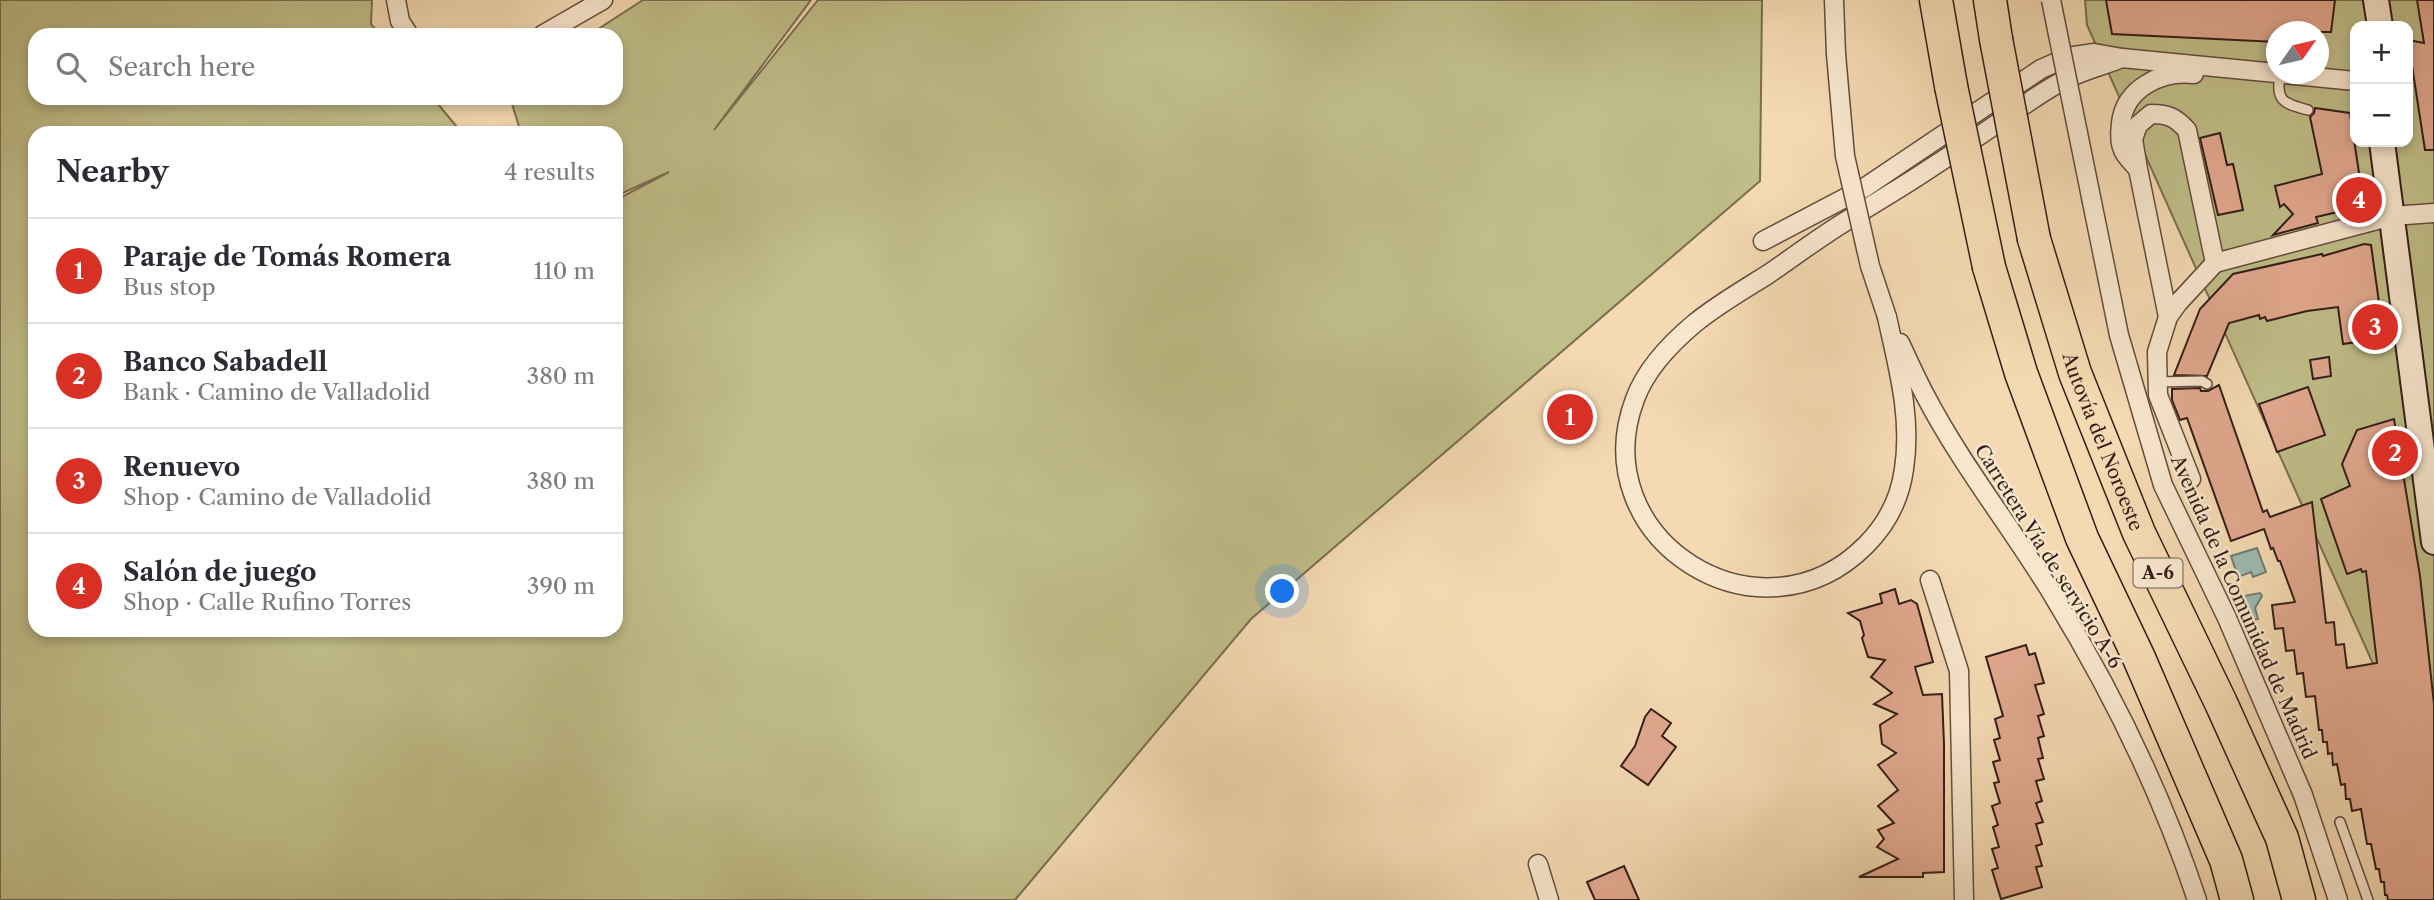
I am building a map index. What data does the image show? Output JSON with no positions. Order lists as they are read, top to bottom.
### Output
{
  "streets": {
    "highway": ["Autovía del Noroeste", "A-6"],
    "street": ["Carretera Vía de servicio A-6", "Avenida de la Comunidad de Madrid"]
  },
  "north": "top right",
  "page": {
    "map_buttons": ["+", "−"],
    "search": "Search here",
    "heading": ["Nearby", "4 results"],
    "pins": [
      "4",
      "3",
      "1",
      "2"
    ],
    "list": [
      {
        "mark": "1",
        "name": "Paraje de Tomás Romera",
        "note": "Bus stop",
        "value": "110 m"
      },
      {
        "mark": "2",
        "name": "Banco Sabadell",
        "note": "Bank · Camino de Valladolid",
        "value": "380 m"
      },
      {
        "mark": "3",
        "name": "Renuevo",
        "note": "Shop · Camino de Valladolid",
        "value": "380 m"
      },
      {
        "mark": "4",
        "name": "Salón de juego",
        "note": "Shop · Calle Rufino Torres",
        "value": "390 m"
      }
    ]
  }
}
